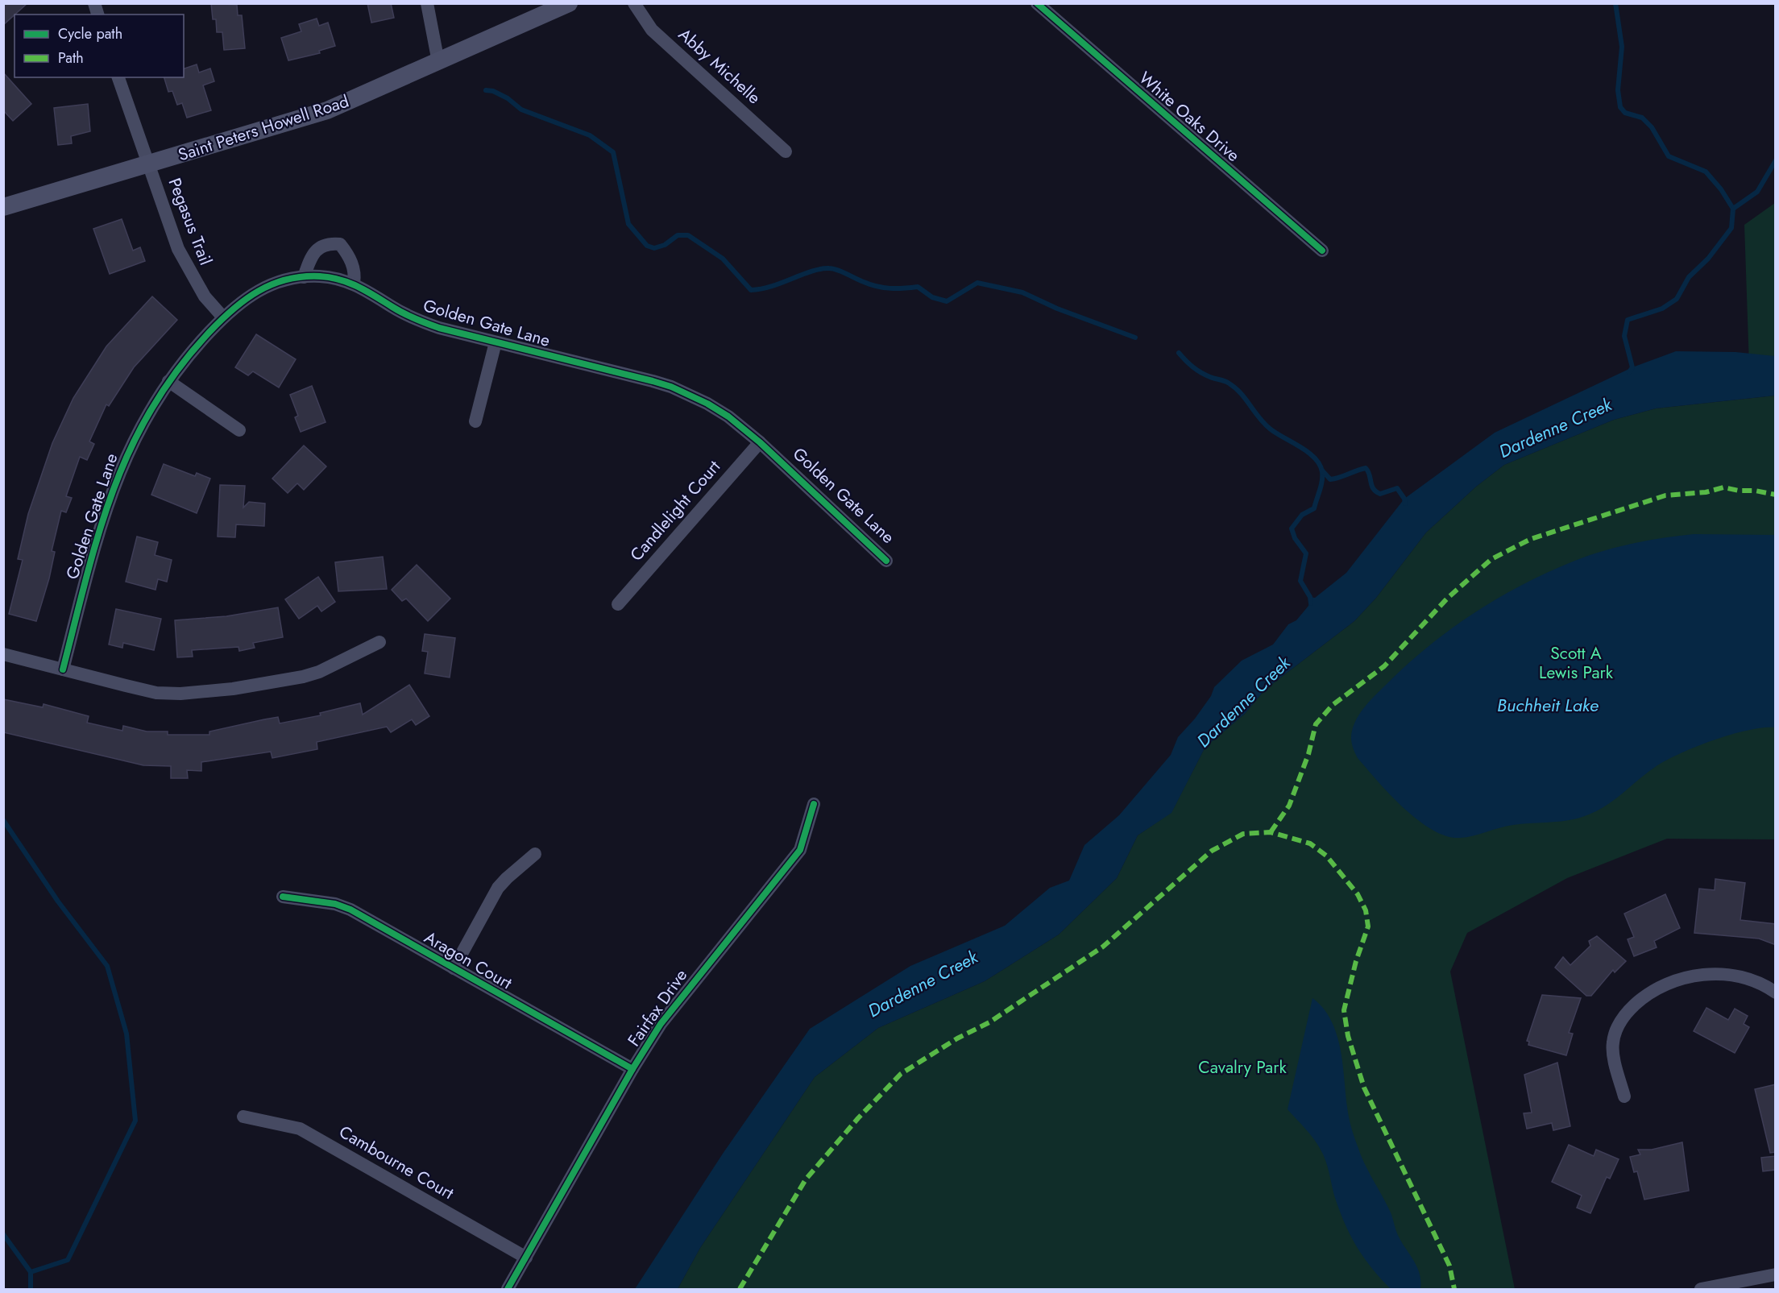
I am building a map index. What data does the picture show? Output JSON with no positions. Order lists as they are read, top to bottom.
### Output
{
  "streets": {
    "main road": ["Saint Peters Howell Road"],
    "street": [
      "Abby Michelle",
      "White Oaks Drive",
      "Pegasus Trail",
      "Golden Gate Lane",
      "Candlelight Court",
      "Aragon Court",
      "Fairfax Drive",
      "Cambourne Court"
    ]
  },
  "crossings": [
    ["Saint Peters Howell Road", "Pegasus Trail"],
    ["Pegasus Trail", "Golden Gate Lane"],
    ["Golden Gate Lane", "Candlelight Court"],
    ["Aragon Court", "Fairfax Drive"],
    ["Fairfax Drive", "Cambourne Court"]
  ],
  "water": ["Dardenne Creek", "Buchheit Lake"],
  "parks": ["Scott A Lewis Park", "Cavalry Park"],
  "legend": ["Cycle path", "Path"]
}
